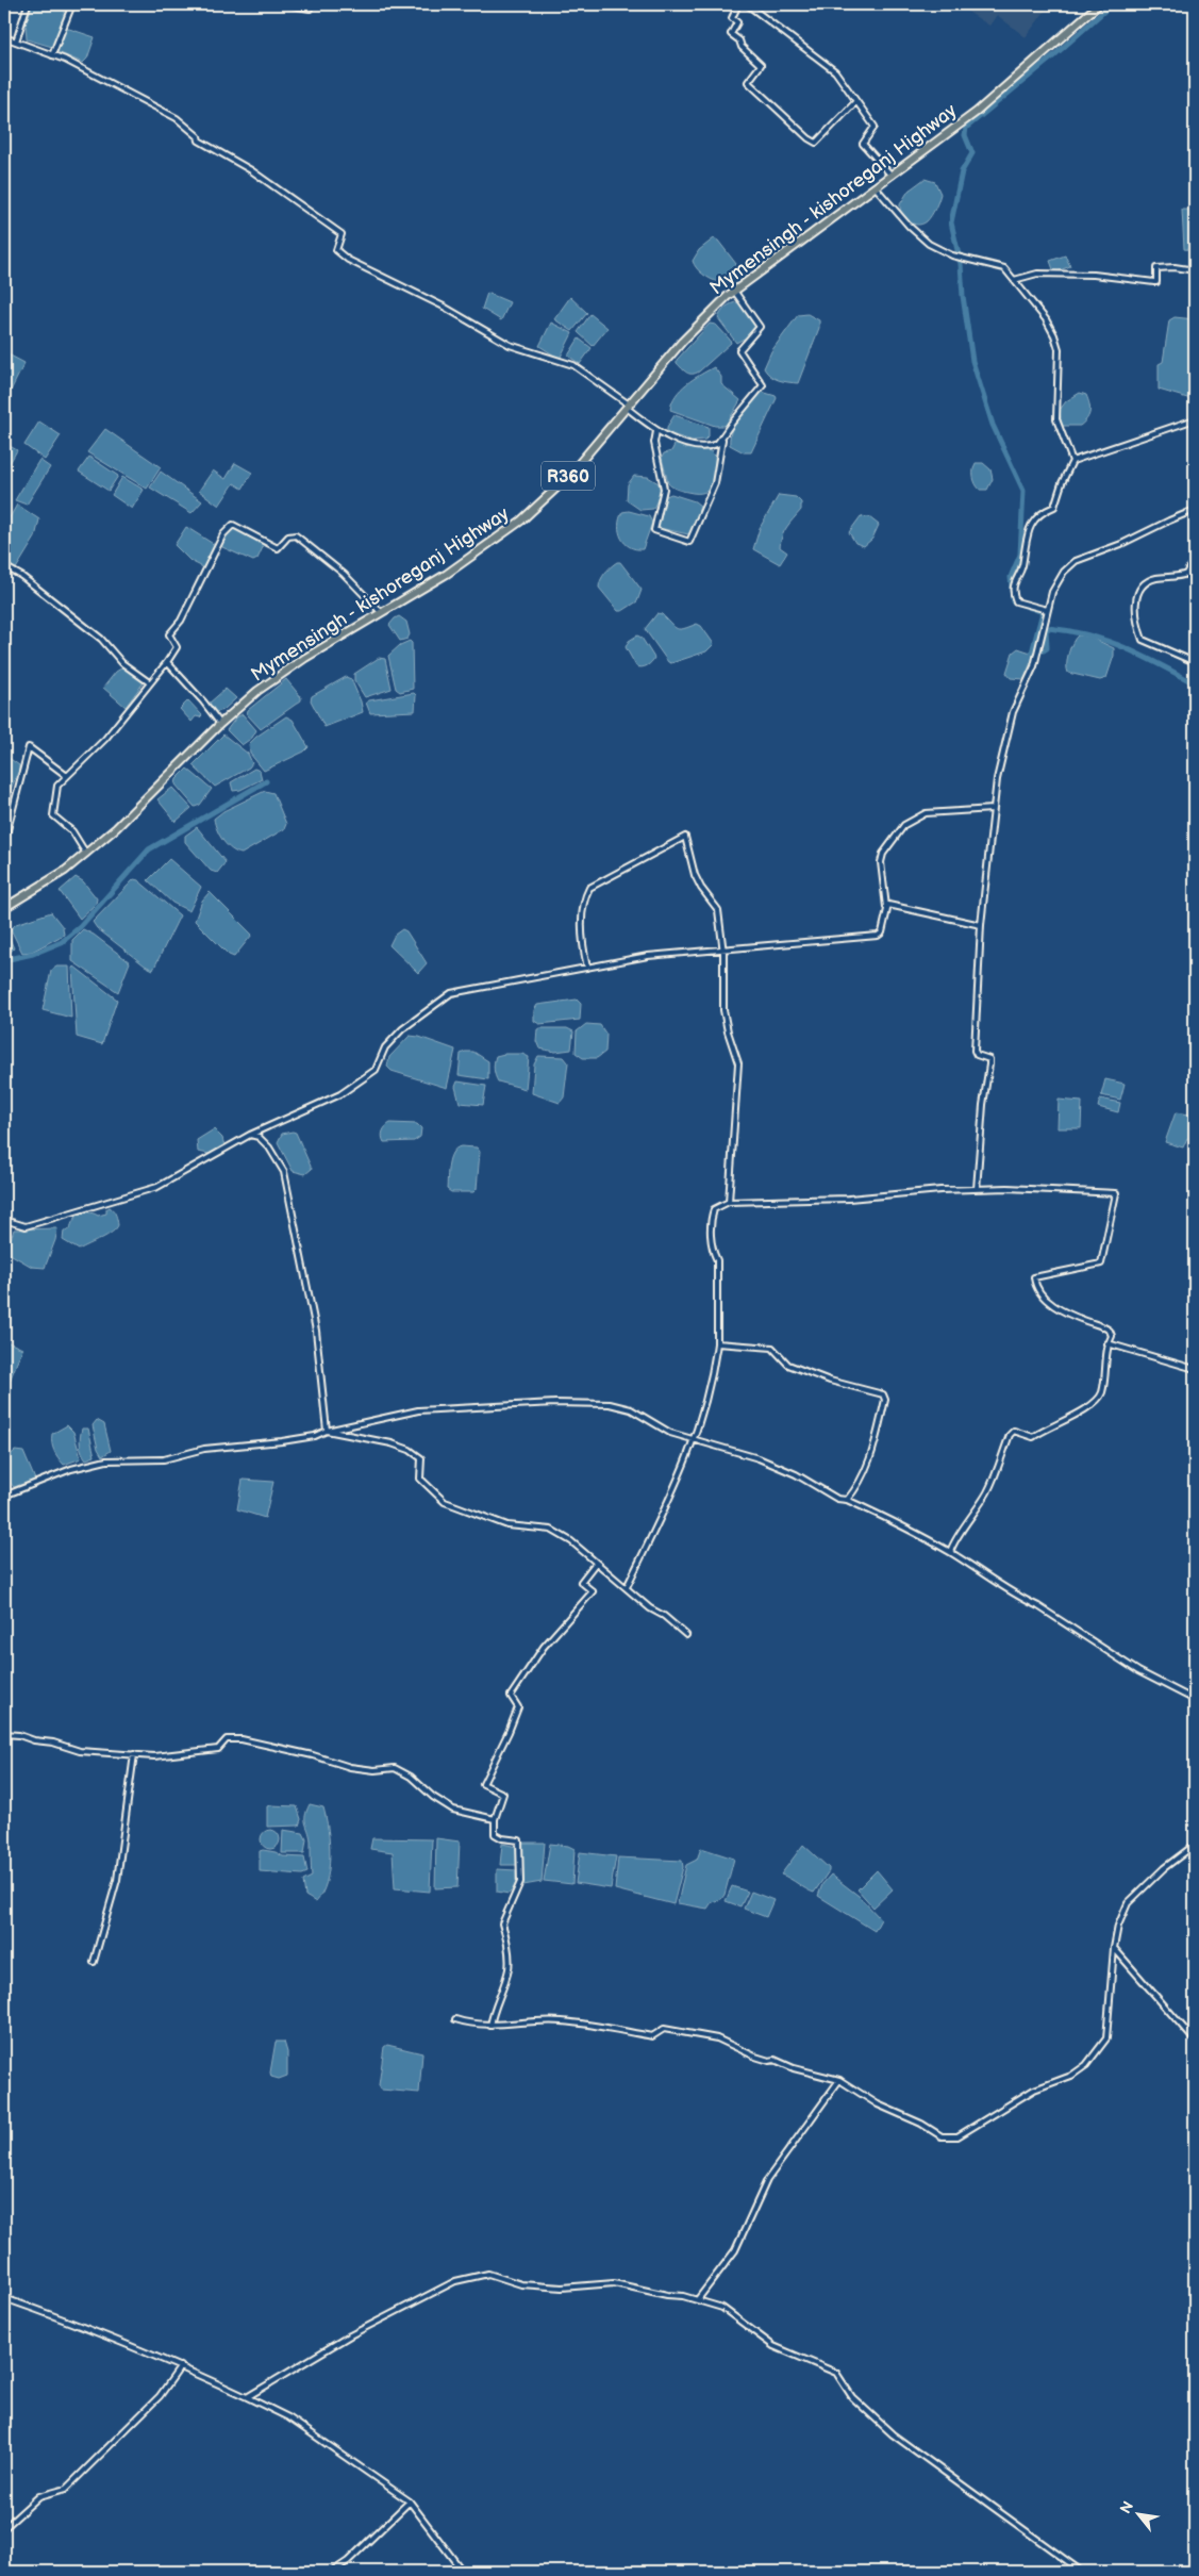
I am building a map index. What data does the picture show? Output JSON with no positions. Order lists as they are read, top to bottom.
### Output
{
  "streets": {
    "main road": ["Mymensingh - kishoreganj Highway", "R360"]
  },
  "north": "top left"
}
